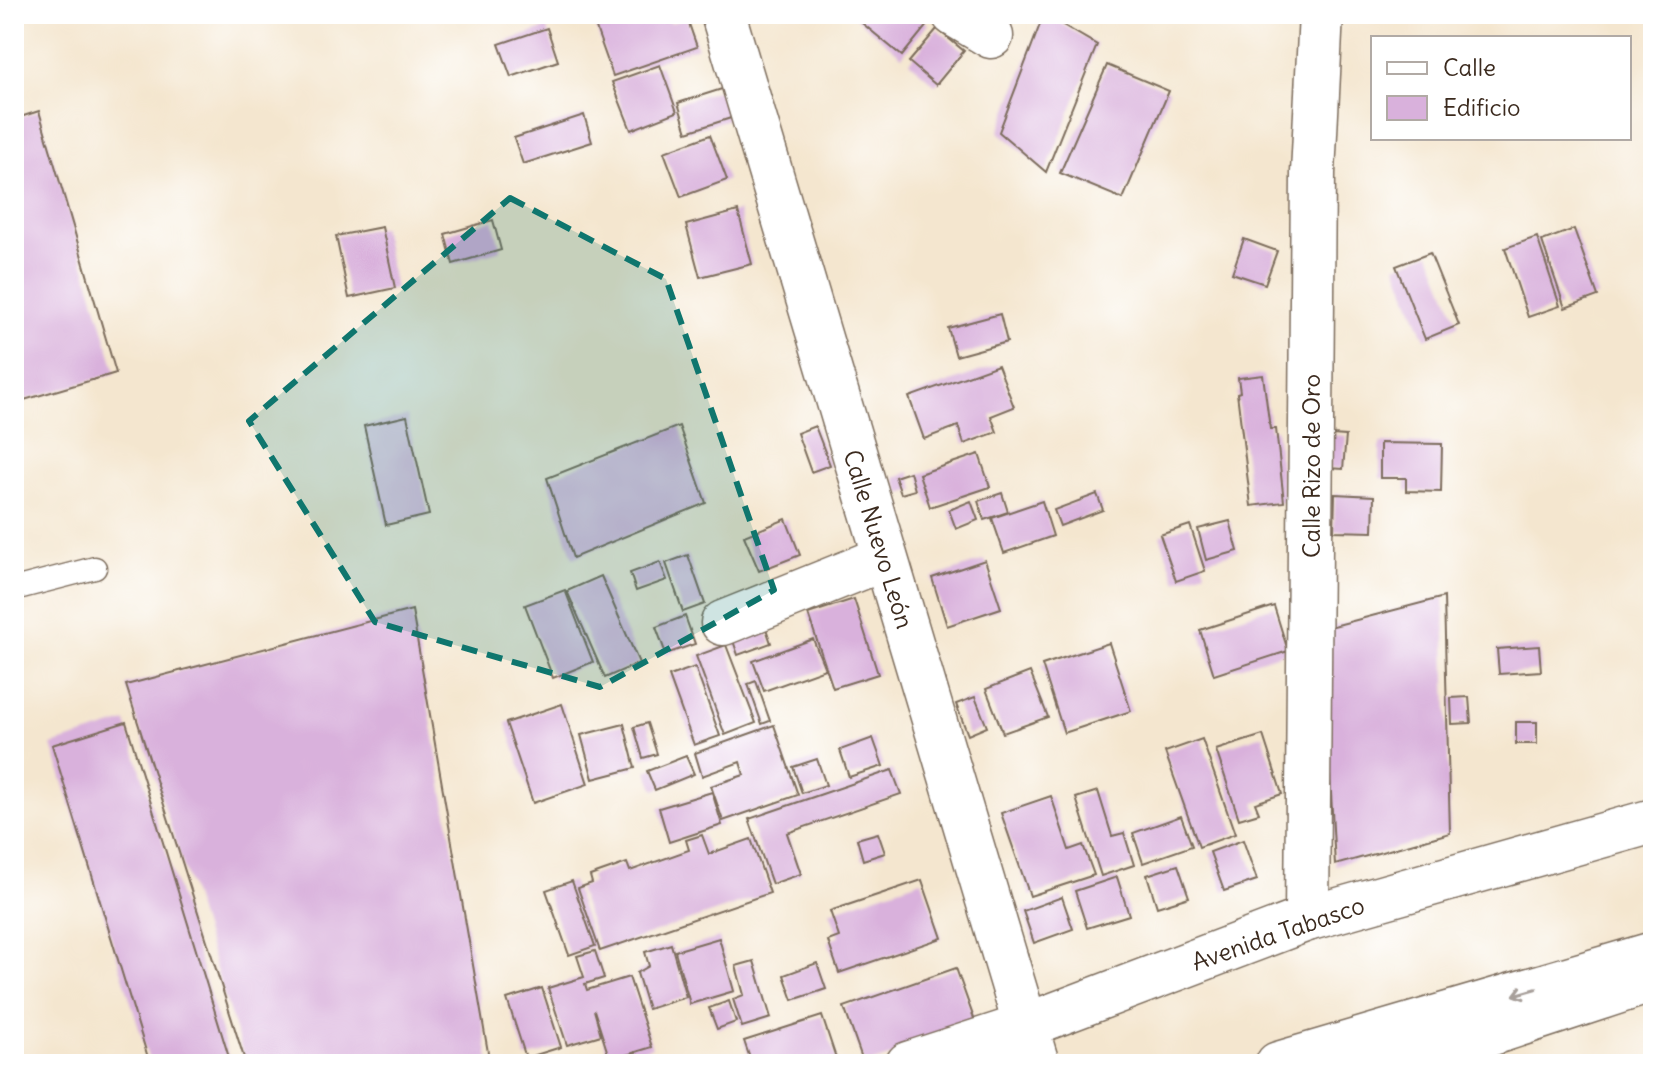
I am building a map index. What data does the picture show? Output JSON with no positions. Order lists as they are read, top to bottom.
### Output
{
  "streets": {
    "main road": ["Calle Rizo de Oro", "Calle Nuevo León", "Avenida Tabasco"]
  },
  "crossings": [
    ["Calle Rizo de Oro", "Avenida Tabasco"],
    ["Calle Nuevo León", "Avenida Tabasco"]
  ],
  "legend": ["Calle", "Edificio"]
}
